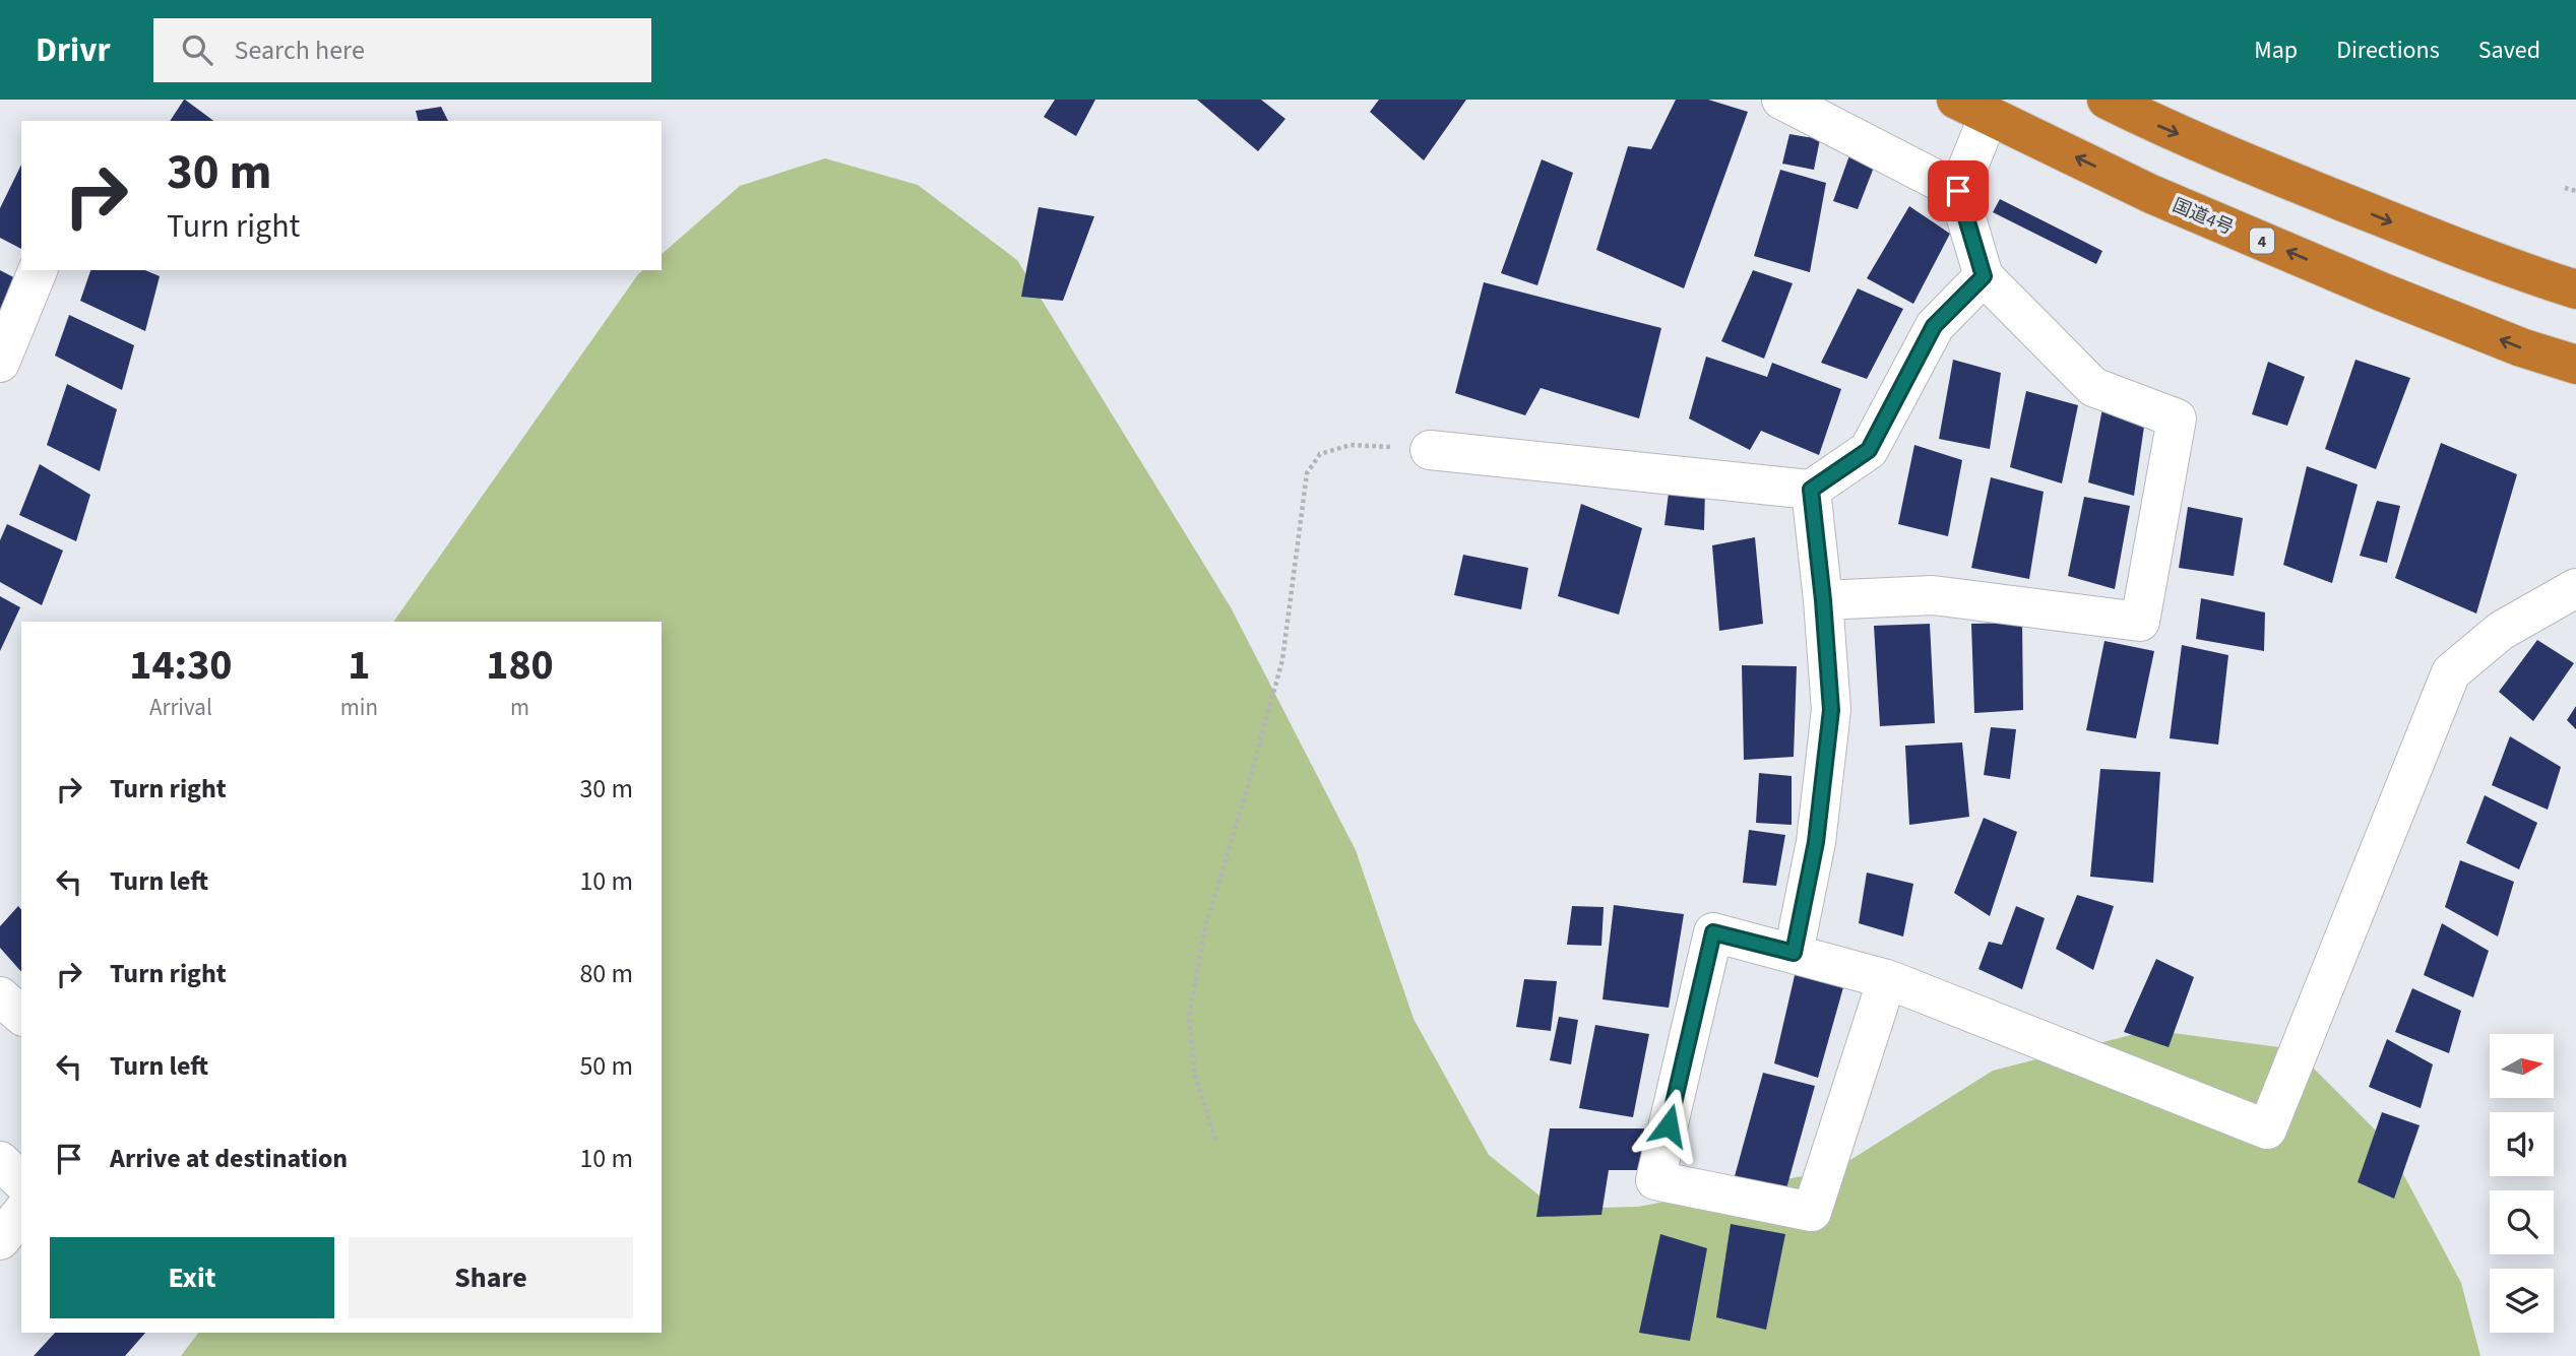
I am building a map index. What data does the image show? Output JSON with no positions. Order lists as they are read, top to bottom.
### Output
{
  "streets": {
    "highway": ["国道4号", "4"]
  },
  "north": "right",
  "page": {
    "header": "Drivr",
    "search": "Search here",
    "nav": ["Map", "Directions", "Saved"],
    "turn": ["30 m", "Turn right"],
    "eta": [
      "14:30",
      "Arrival",
      "1",
      "min",
      "180",
      "m"
    ],
    "list": [
      {
        "name": "Turn right",
        "value": "30 m"
      },
      {
        "name": "Turn left",
        "value": "10 m"
      },
      {
        "name": "Turn right",
        "value": "80 m"
      },
      {
        "name": "Turn left",
        "value": "50 m"
      },
      {
        "name": "Arrive at destination",
        "value": "10 m"
      }
    ],
    "buttons": ["Exit", "Share"]
  }
}
